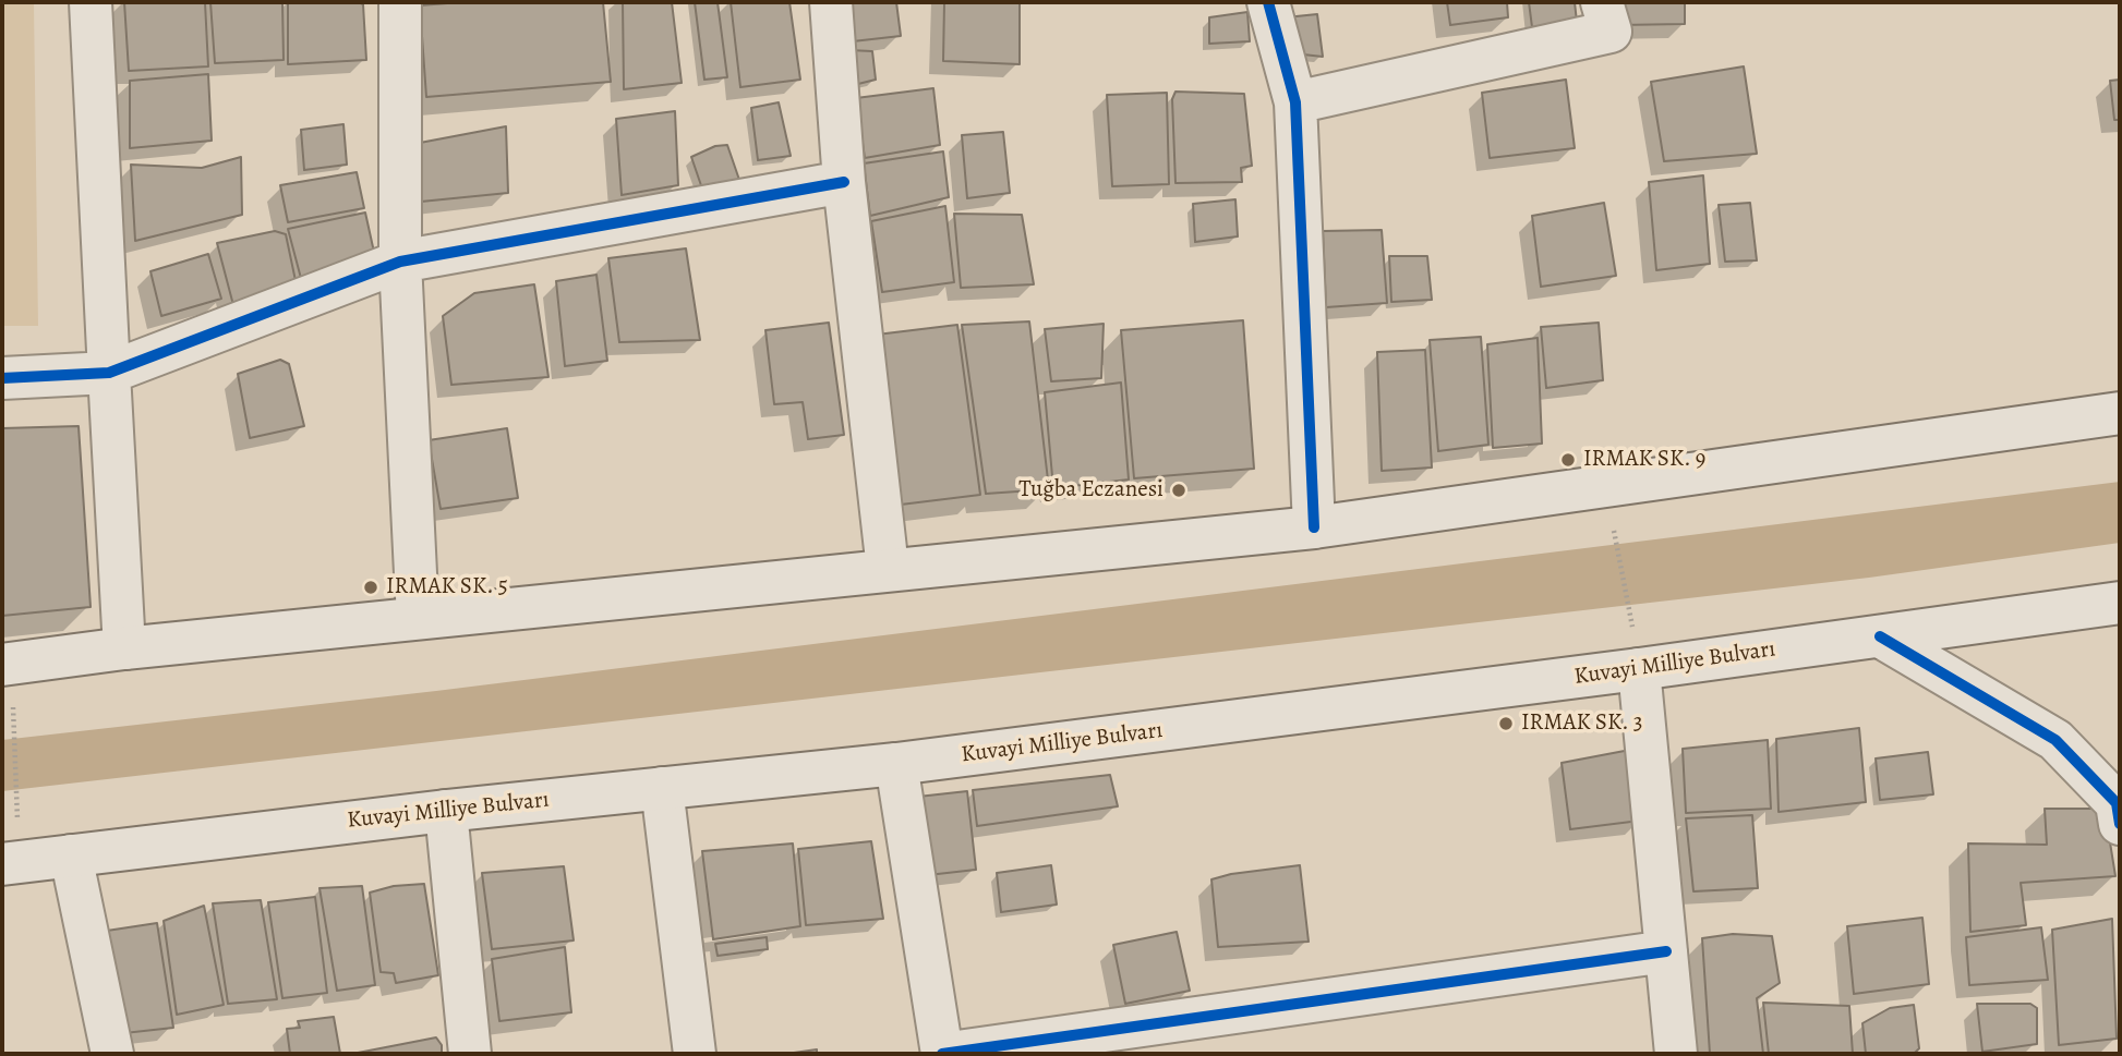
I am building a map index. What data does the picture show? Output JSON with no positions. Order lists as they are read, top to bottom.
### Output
{
  "streets": {
    "street": ["Kuvayi Milliye Bulvarı"]
  },
  "places": [
    "IRMAK SK. 9",
    "Tuğba Eczanesi",
    "IRMAK SK. 5",
    "IRMAK SK. 3"
  ]
}
